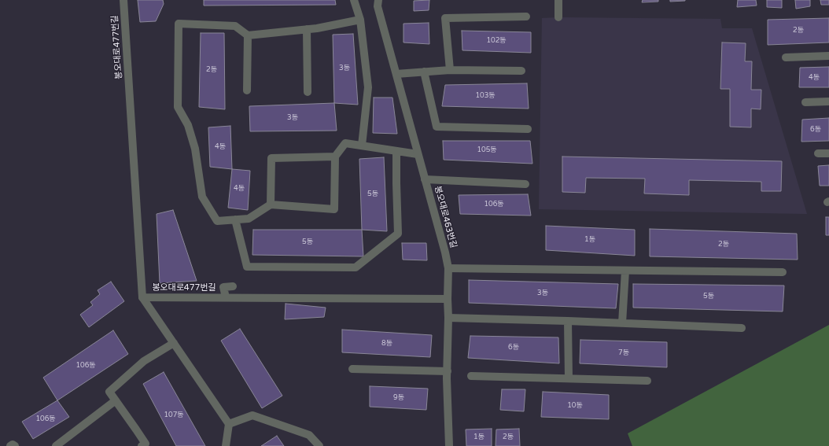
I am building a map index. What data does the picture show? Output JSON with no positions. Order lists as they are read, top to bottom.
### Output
{
  "streets": {
    "street": ["봉오대로477번길", "봉오대로463번길"]
  },
  "crossings": [
    ["봉오대로477번길", "봉오대로463번길"]
  ],
  "house_numbers": [
    "2동",
    "102동",
    "3동",
    "2동",
    "4동",
    "103동",
    "3동",
    "6동",
    "4동",
    "105동",
    "4동",
    "5동",
    "106동",
    "1동",
    "5동",
    "2동",
    "3동",
    "5동",
    "8동",
    "6동",
    "7동",
    "106동",
    "9동",
    "10동",
    "107동",
    "106동",
    "1동",
    "2동"
  ]
}
